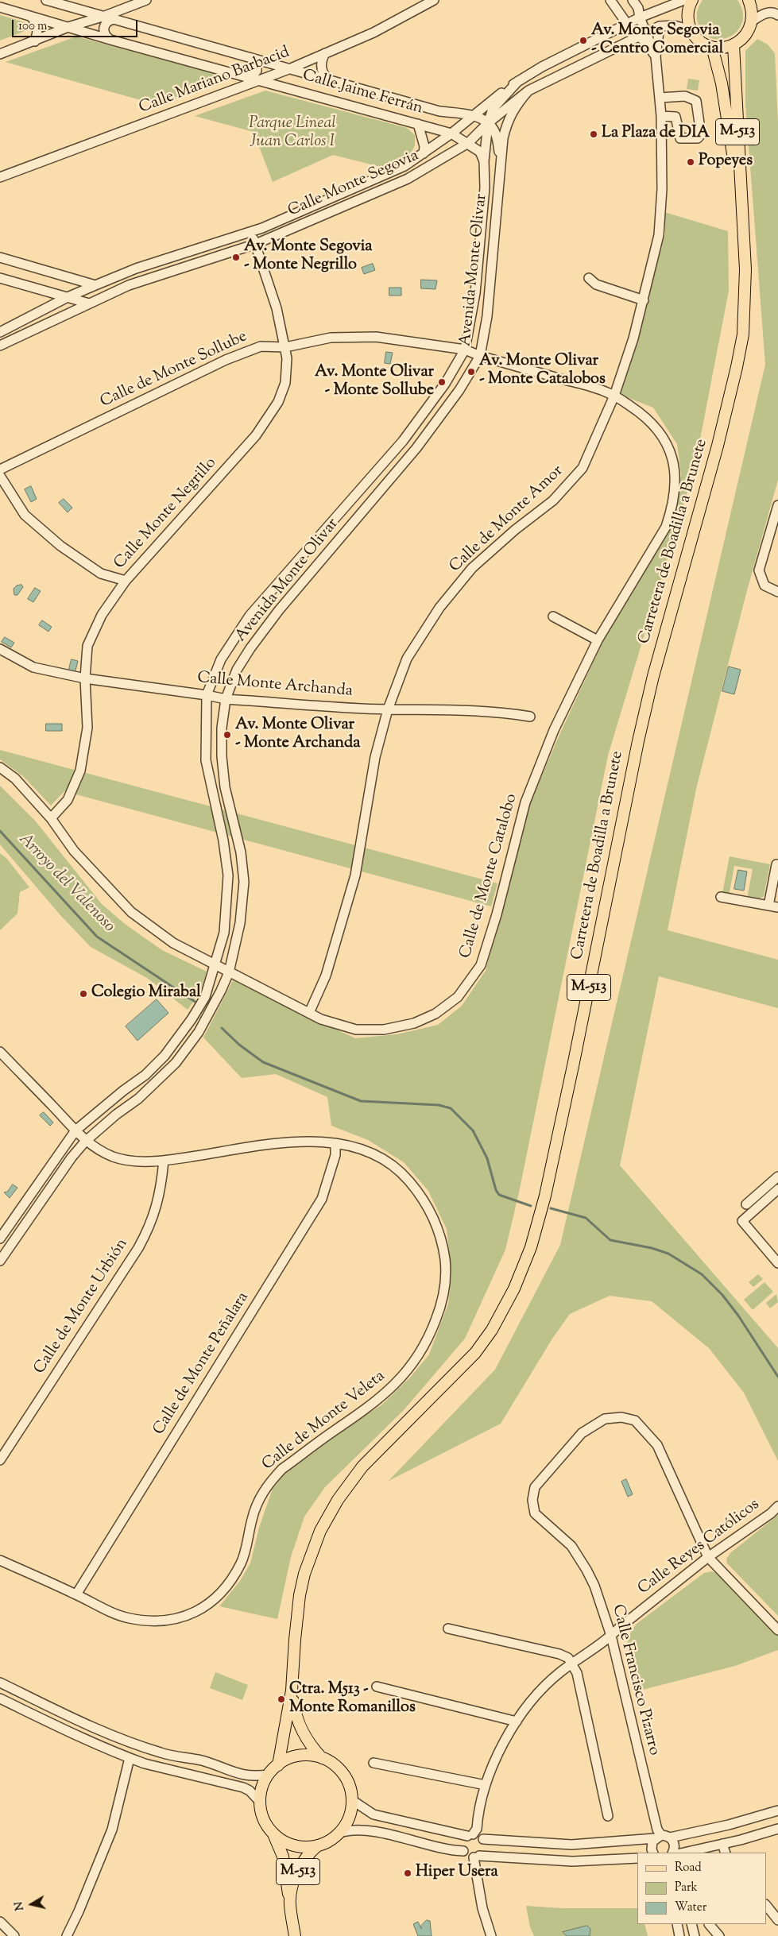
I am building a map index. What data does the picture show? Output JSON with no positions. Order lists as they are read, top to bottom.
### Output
{
  "streets": {
    "main road": ["M-513", "Carretera de Boadilla a Brunete"],
    "street": [
      "Calle Mariano Barbacid",
      "Calle Jaime Ferrán",
      "Calle Monte Segovia",
      "Avenida Monte Olivar",
      "Calle de Monte Sollube",
      "Calle Monte Negrillo",
      "Calle de Monte Amor",
      "Calle Monte Archanda",
      "Calle de Monte Catalobo",
      "Calle de Monte Urbión",
      "Calle de Monte Peñalara",
      "Calle de Monte Veleta",
      "Calle Reyes Católicos",
      "Calle Francisco Pizarro"
    ]
  },
  "crossings": [
    ["Calle Mariano Barbacid", "Calle Jaime Ferrán"],
    ["Calle Jaime Ferrán", "Calle Monte Segovia"],
    ["M-513", "Carretera de Boadilla a Brunete"],
    ["Calle Monte Segovia", "Avenida Monte Olivar"],
    ["Calle Monte Segovia", "Calle Monte Negrillo"],
    ["Calle Monte Segovia", "Calle de Monte Amor"],
    ["Avenida Monte Olivar", "Calle de Monte Sollube"],
    ["Avenida Monte Olivar", "Calle Monte Archanda"],
    ["Avenida Monte Olivar", "Calle de Monte Catalobo"],
    ["Avenida Monte Olivar", "Calle de Monte Veleta"],
    ["Calle de Monte Sollube", "Calle Monte Negrillo"],
    ["Calle de Monte Sollube", "Calle de Monte Catalobo"],
    ["Calle Monte Negrillo", "Calle Monte Archanda"],
    ["Calle Monte Negrillo", "Calle de Monte Catalobo"],
    ["Calle de Monte Amor", "Calle Monte Archanda"],
    ["Calle de Monte Amor", "Calle de Monte Catalobo"],
    ["Calle de Monte Urbión", "Calle de Monte Veleta"],
    ["Calle de Monte Peñalara", "Calle de Monte Veleta"],
    ["Calle Reyes Católicos", "Calle Francisco Pizarro"]
  ],
  "water": ["Arroyo del Valenoso"],
  "parks": ["Parque Lineal Juan Carlos I"],
  "places": [
    "Av. Monte Segovia - Centro Comercial",
    "La Plaza de DIA",
    "Popeyes",
    "Av. Monte Segovia - Monte Negrillo",
    "Av. Monte Olivar - Monte Catalobos",
    "Av. Monte Olivar - Monte Sollube",
    "Av. Monte Olivar - Monte Archanda",
    "Colegio Mirabal",
    "Ctra. M513 - Monte Romanillos",
    "Hiper Usera"
  ],
  "legend": ["Road", "Park", "Water"],
  "scale_bar": "100 m",
  "north": "left"
}
